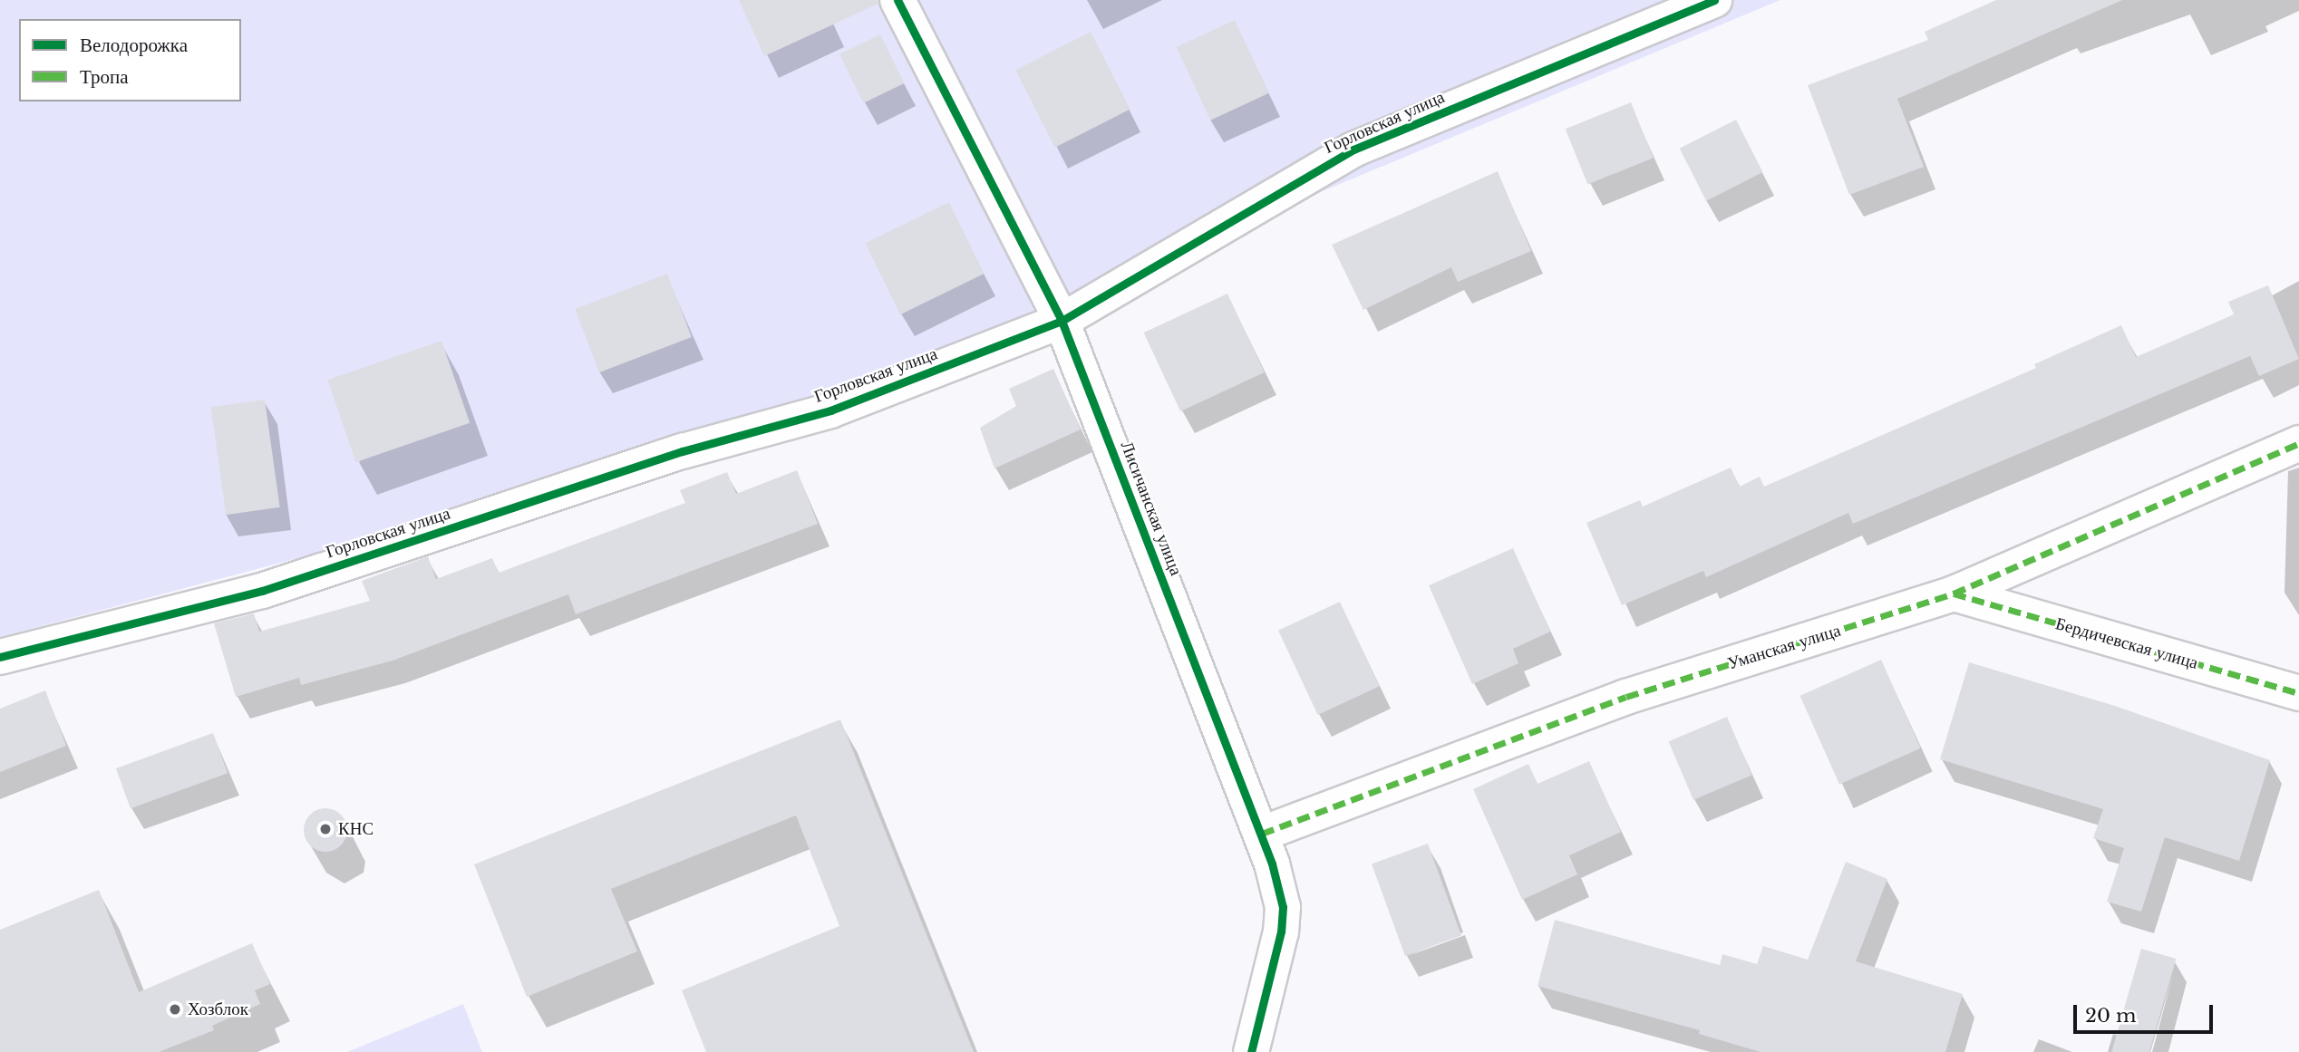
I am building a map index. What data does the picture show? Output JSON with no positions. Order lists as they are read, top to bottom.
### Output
{
  "streets": {
    "street": [
      "Горловская улица",
      "Лисичанская улица",
      "Бердичевская улица",
      "Уманская улица"
    ]
  },
  "crossings": [
    ["Горловская улица", "Лисичанская улица"],
    ["Лисичанская улица", "Уманская улица"],
    ["Бердичевская улица", "Уманская улица"]
  ],
  "places": ["КНС", "Хозблок"],
  "legend": ["Велодорожка", "Тропа"],
  "scale_bar": "20 m"
}
